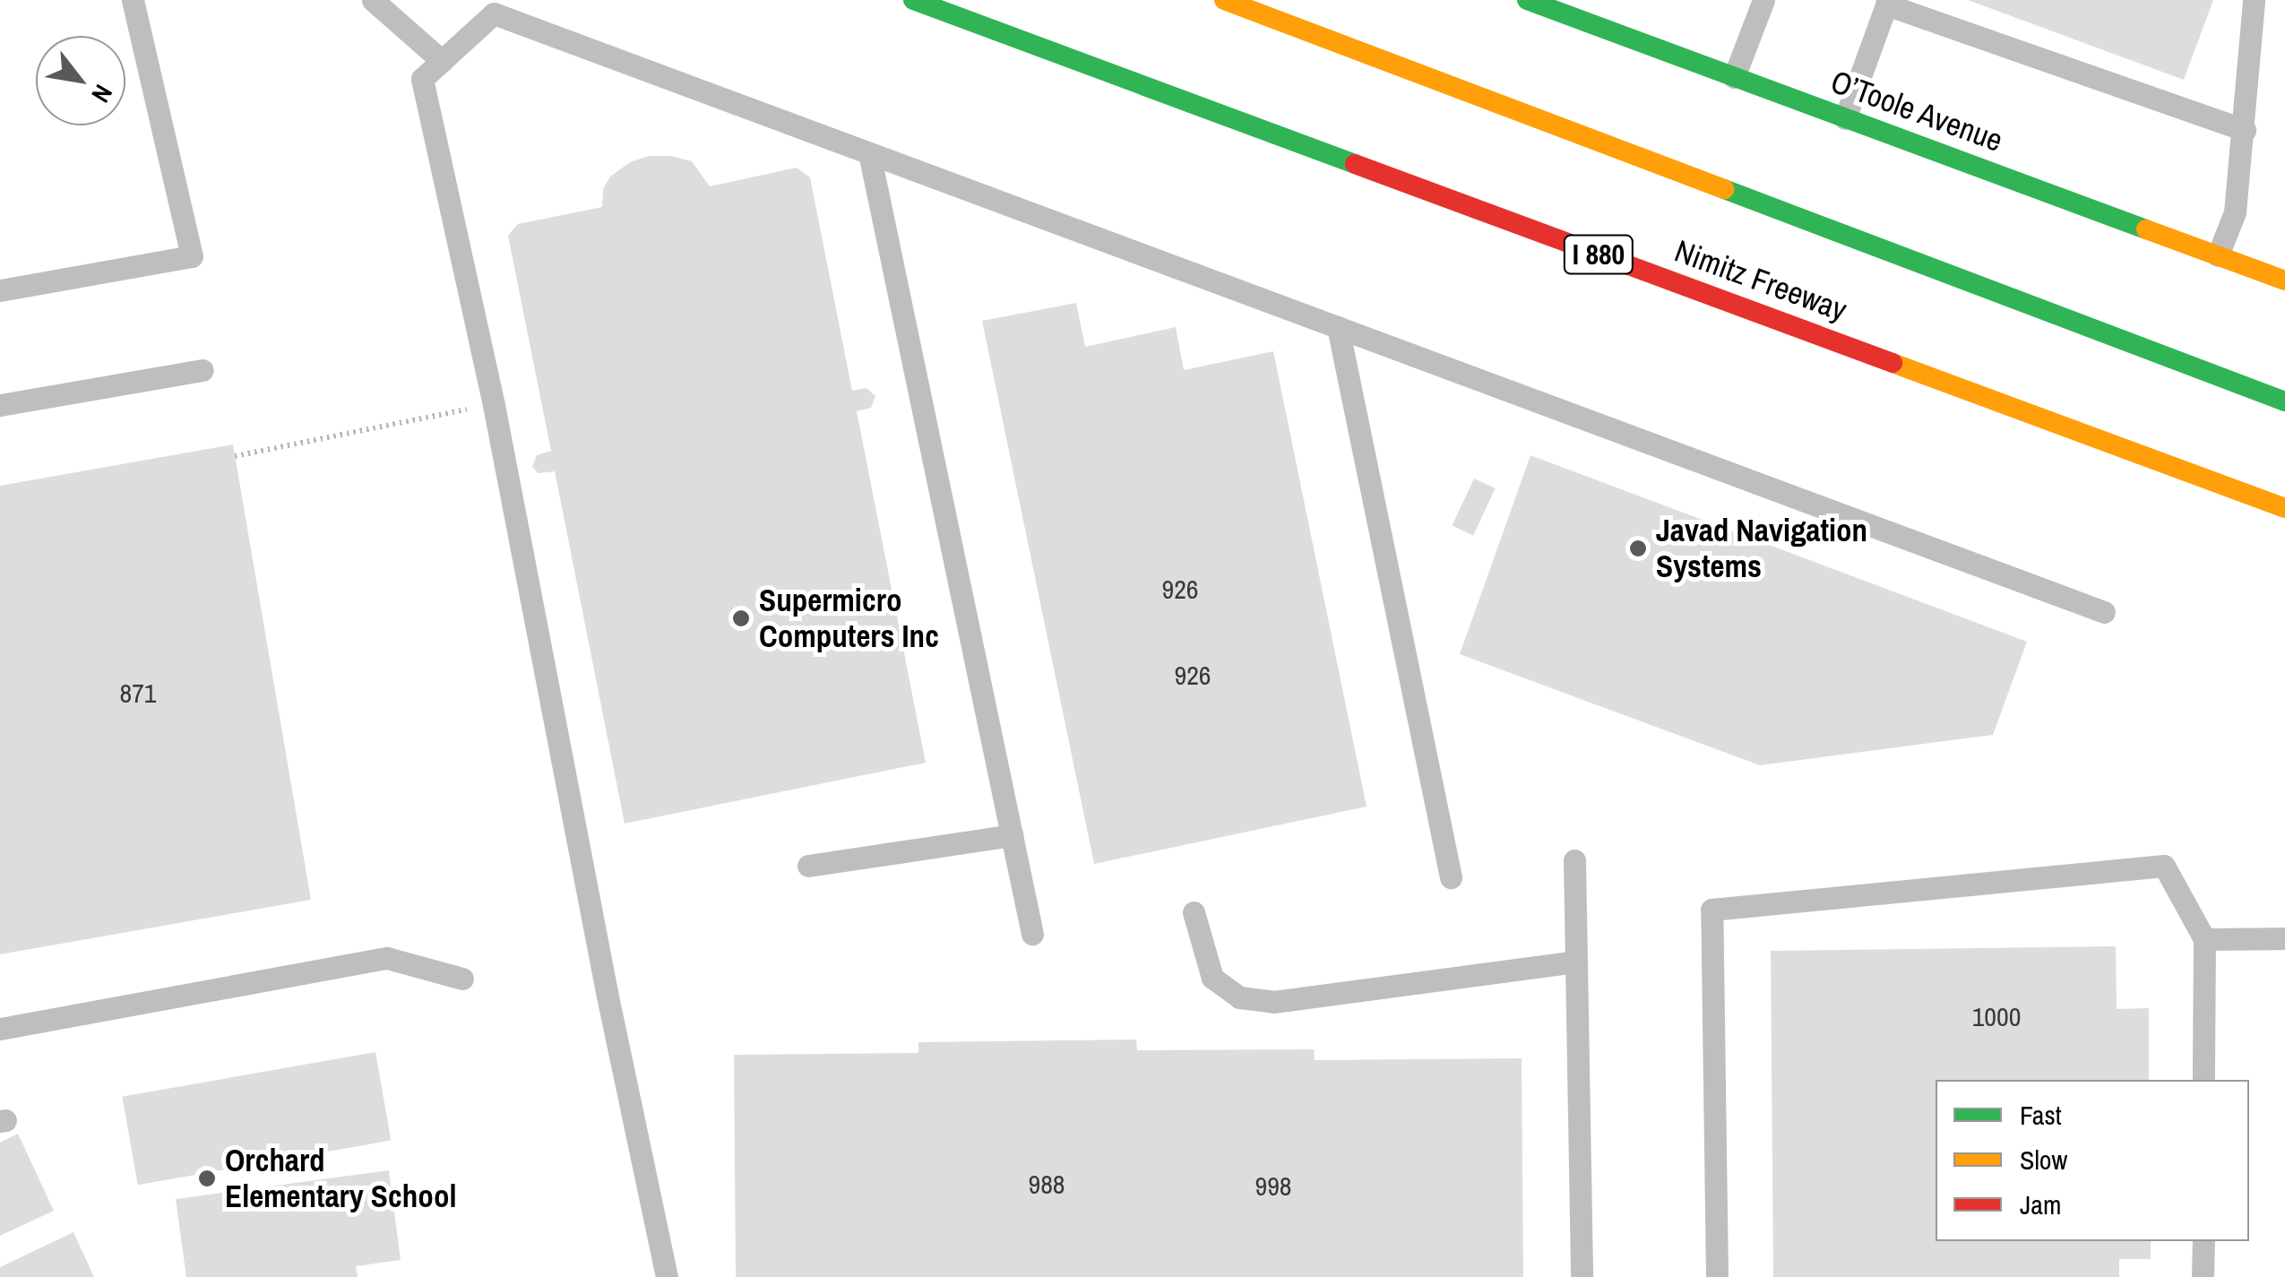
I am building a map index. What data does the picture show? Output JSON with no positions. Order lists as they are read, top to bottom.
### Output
{
  "streets": {
    "main road": ["O’Toole Avenue", "I 880", "Nimitz Freeway"]
  },
  "places": ["Javad Navigation Systems", "Supermicro Computers Inc", "Orchard Elementary School"],
  "house_numbers": [
    "926",
    "926",
    "871",
    "1000",
    "988",
    "998"
  ],
  "legend": ["Fast", "Slow", "Jam"],
  "north": "bottom right"
}
